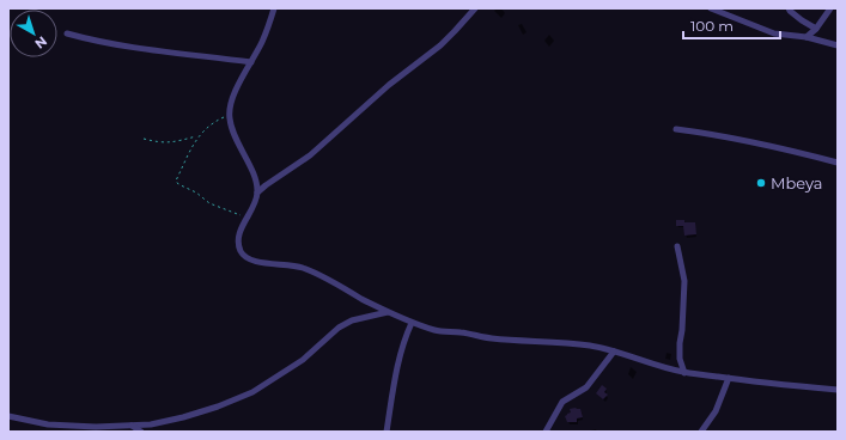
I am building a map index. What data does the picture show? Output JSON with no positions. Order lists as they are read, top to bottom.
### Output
{
  "places": ["Mbeya"],
  "scale_bar": "100 m",
  "north": "bottom right"
}
